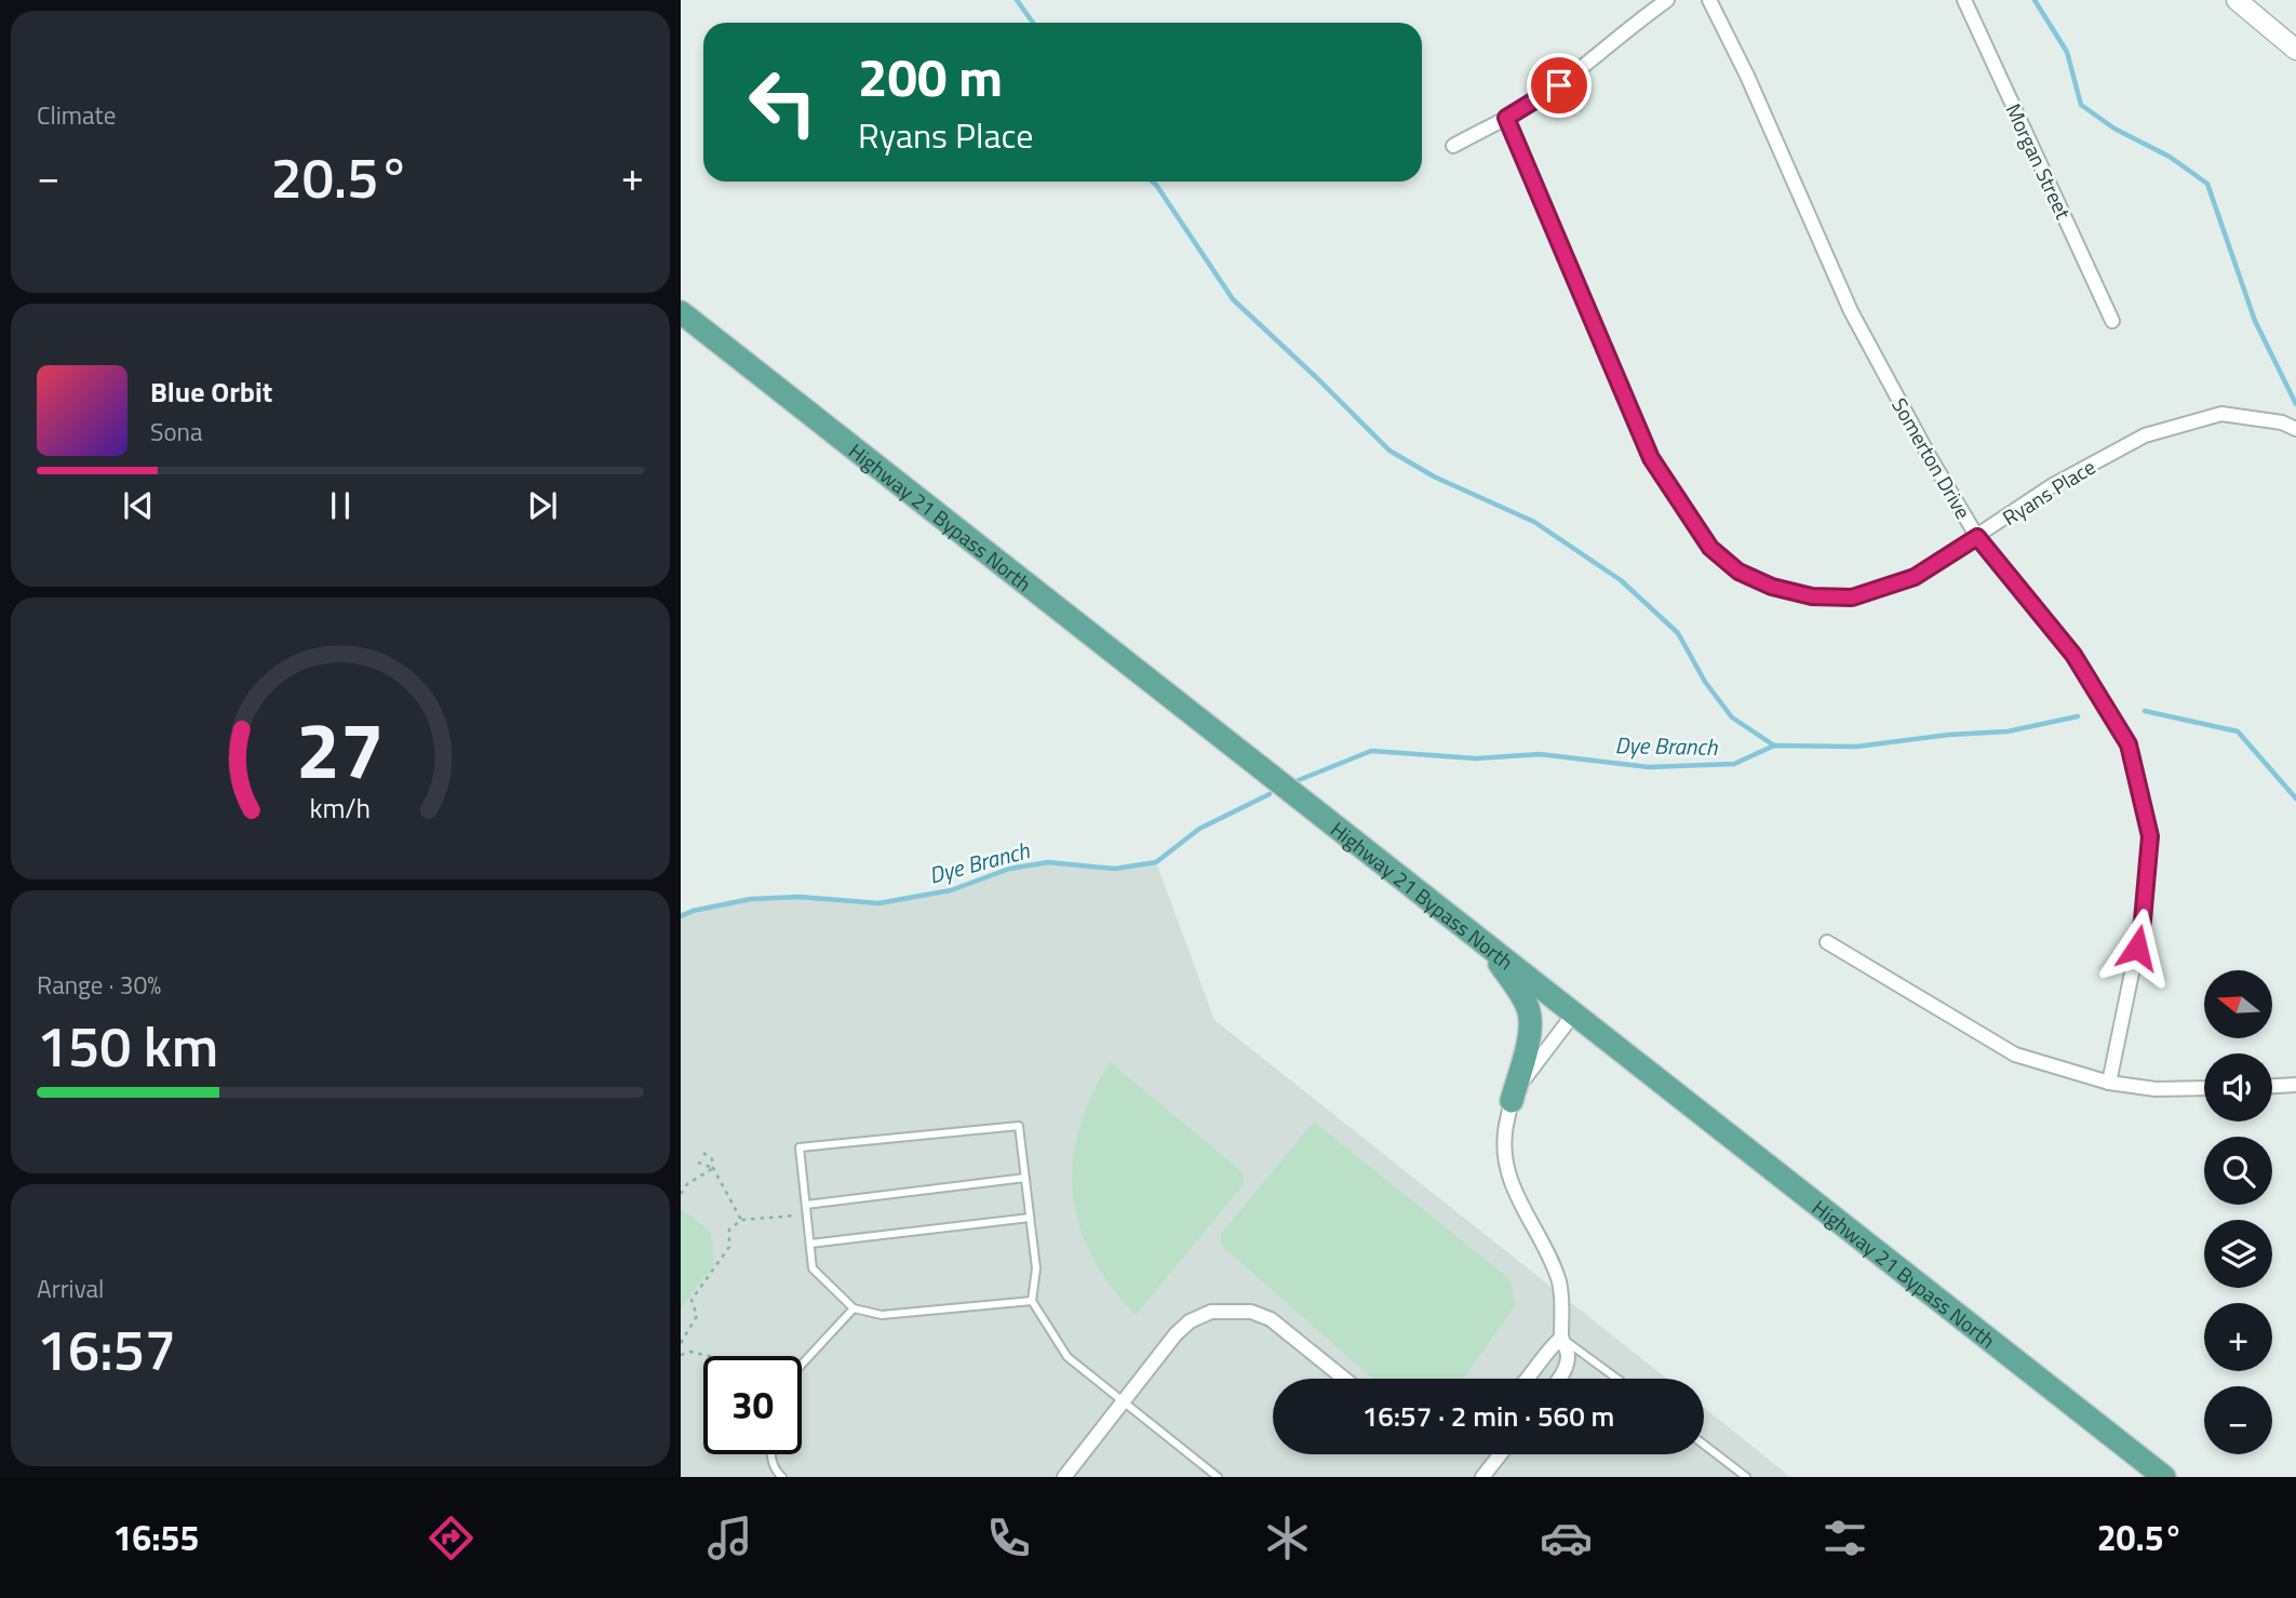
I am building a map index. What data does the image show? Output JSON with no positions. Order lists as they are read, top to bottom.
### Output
{
  "streets": {
    "main road": ["Highway 21 Bypass North"],
    "street": ["Morgan Street", "Somerton Drive", "Ryans Place"]
  },
  "crossings": [
    ["Somerton Drive", "Ryans Place"]
  ],
  "water": ["Dye Branch"],
  "north": "left",
  "page": {
    "tile": [
      "Climate",
      ["Range · 30%", "150 km"],
      ["Arrival", "16:57"]
    ],
    "turn": ["200 m", "Ryans Place"],
    "heat": ["−", "20.5°", "+"],
    "song": ["Blue Orbit", "Sona"],
    "map_buttons": ["+", "−"],
    "limit": "30",
    "trip": "16:57 · 2 min · 560 m",
    "tabs": ["16:55", "20.5°"],
    "gauge": ["27", "km/h"]
  }
}
